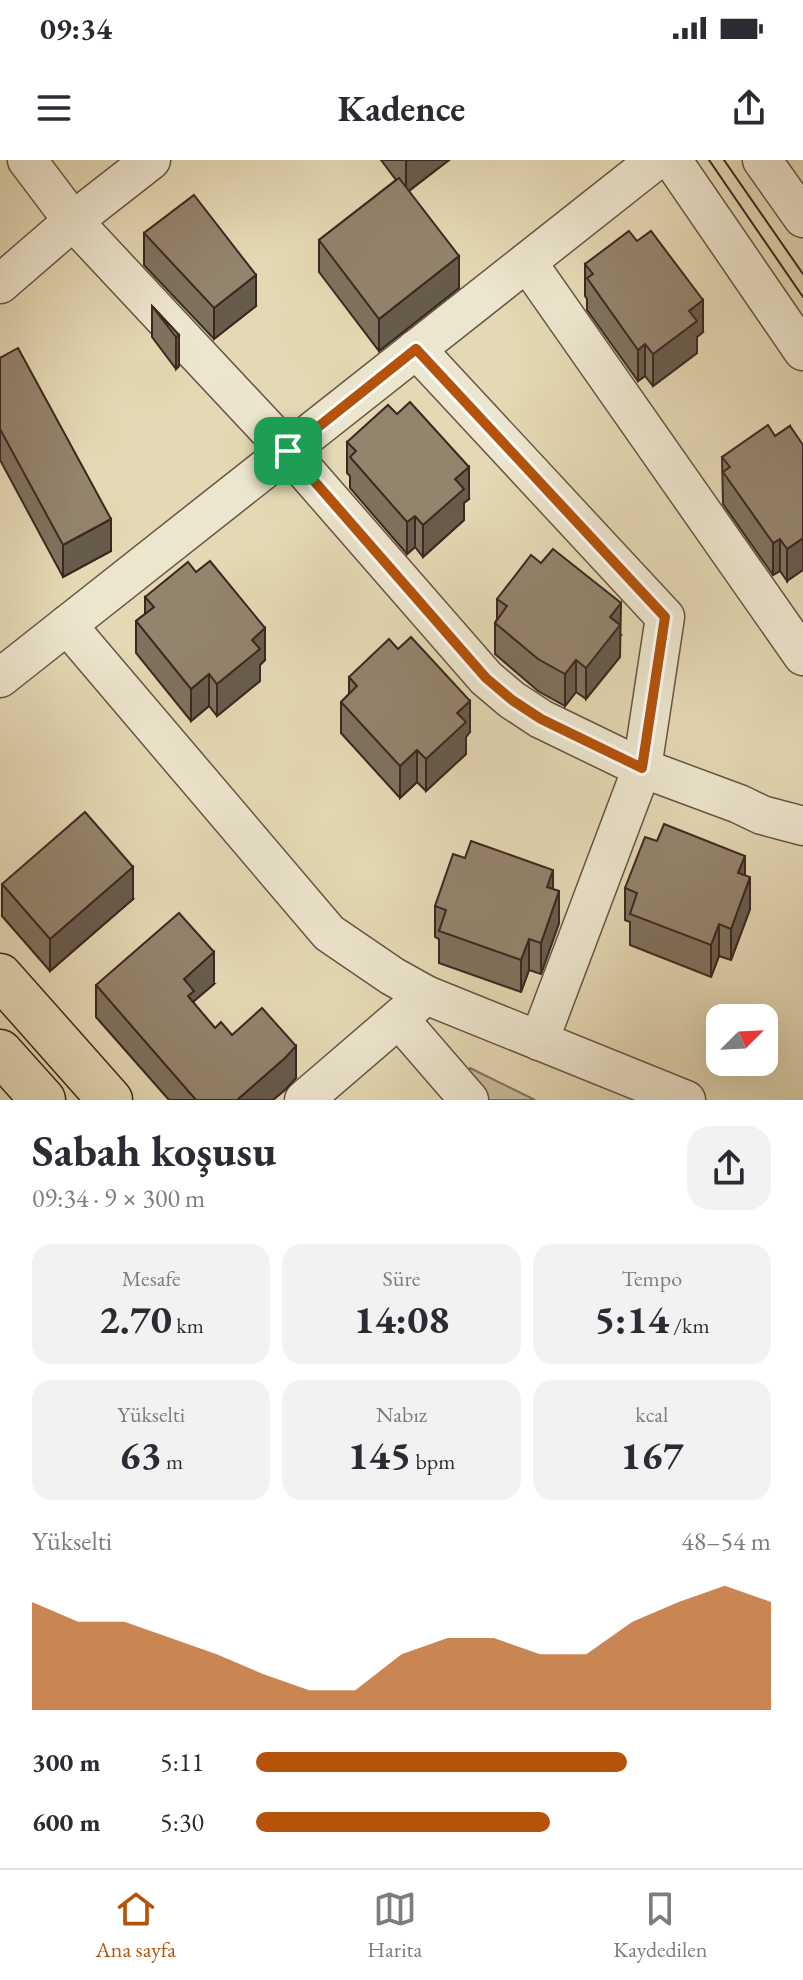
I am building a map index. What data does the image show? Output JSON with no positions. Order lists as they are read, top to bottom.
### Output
{
  "north": "top right",
  "page": {
    "status": "09:34",
    "header": "Kadence",
    "heading": ["Sabah koşusu", "09:34 · 9 × 300 m"],
    "stats": [
      ["Mesafe", "2.70 km"],
      ["Süre", "14:08"],
      ["Tempo", "5:14 /km"],
      ["Yükselti", "63 m"],
      ["Nabız", "145 bpm"],
      ["kcal", "167"]
    ],
    "chart": ["Yükselti", "48–54 m"],
    "list": [
      {
        "name": "300 m",
        "note": "5:11"
      },
      {
        "name": "600 m",
        "note": "5:30"
      }
    ],
    "tabs": ["Ana sayfa", "Harita", "Kaydedilen"]
  }
}
